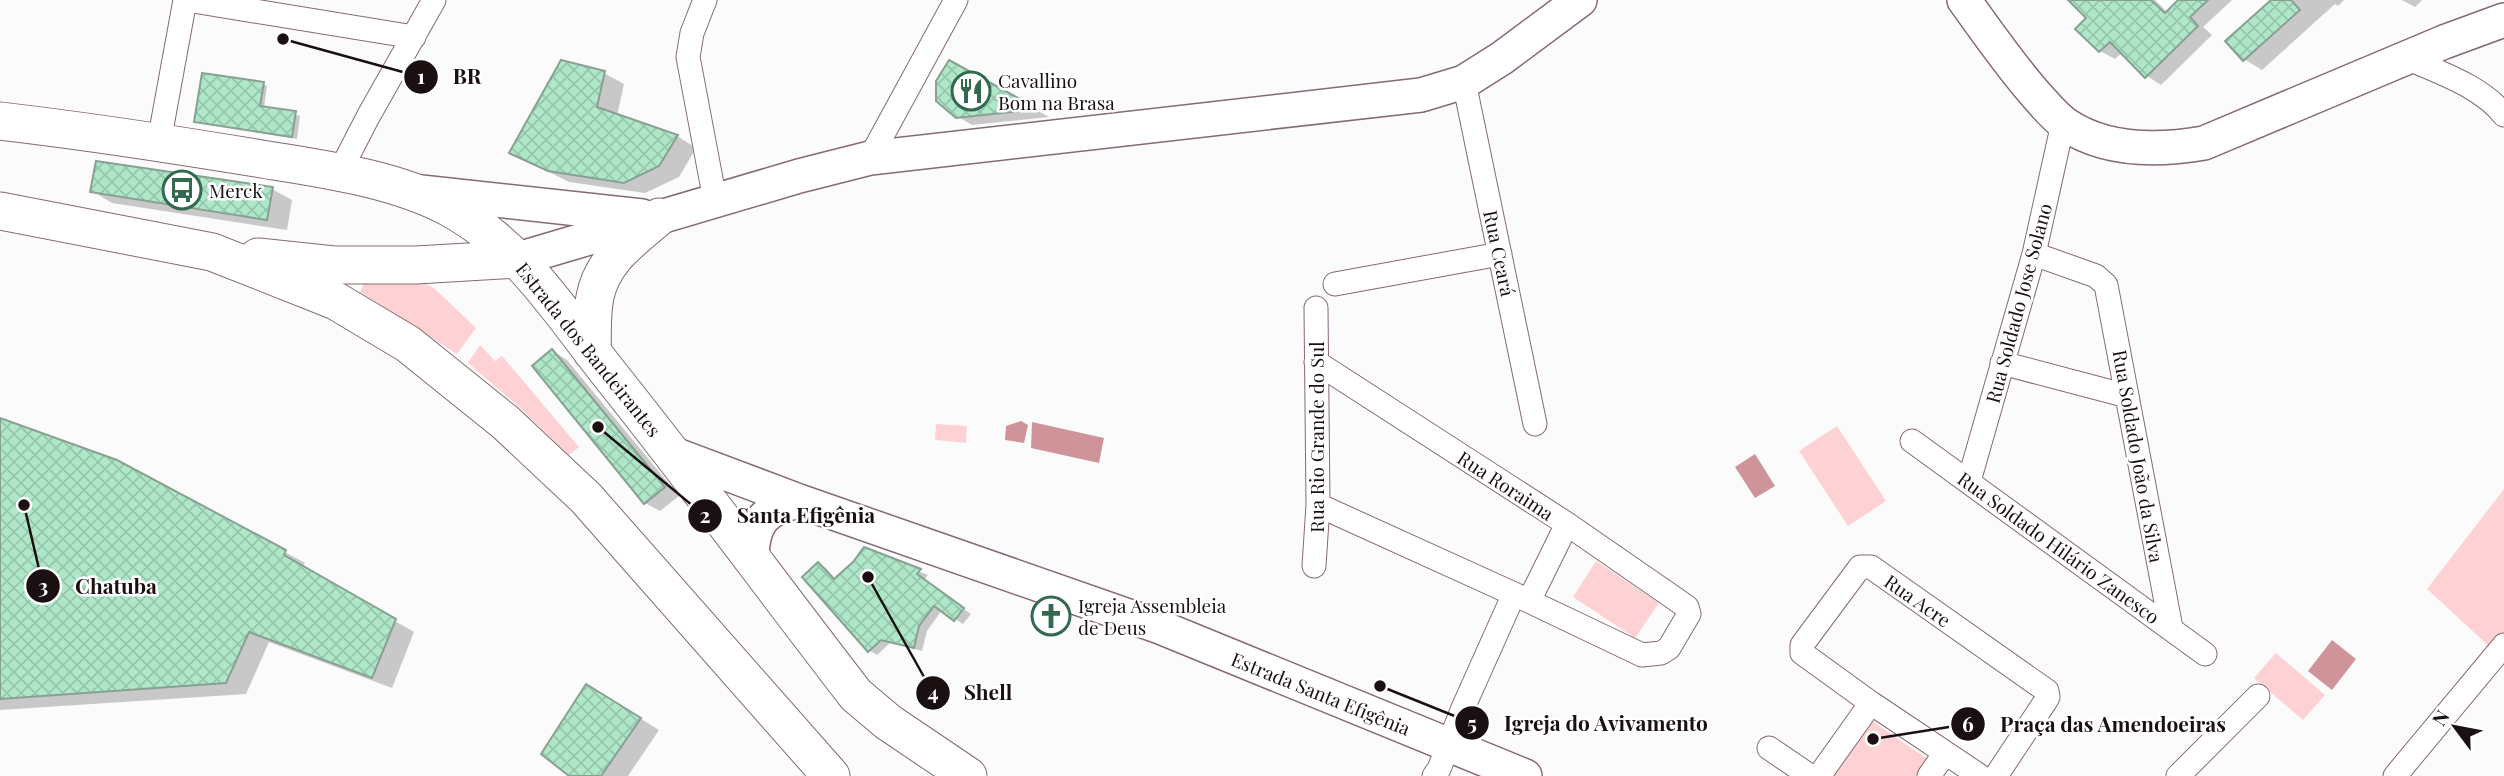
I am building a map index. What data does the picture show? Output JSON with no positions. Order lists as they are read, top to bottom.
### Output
{
  "streets": {
    "main road": ["Estrada dos Bandeirantes", "Estrada Santa Efigênia"],
    "street": [
      "Rua Ceará",
      "Rua Soldado Jose Solano",
      "Rua Rio Grande do Sul",
      "Rua Soldado João da Silva",
      "Rua Roraima",
      "Rua Soldado Hilário Zanesco",
      "Rua Acre"
    ]
  },
  "crossings": [
    ["Rua Soldado Jose Solano", "Rua Soldado João da Silva"],
    ["Rua Soldado Jose Solano", "Rua Soldado Hilário Zanesco"],
    ["Estrada dos Bandeirantes", "Estrada Santa Efigênia"],
    ["Rua Rio Grande do Sul", "Rua Roraima"],
    ["Rua Soldado João da Silva", "Rua Soldado Hilário Zanesco"]
  ],
  "places": {
    "other": [
      "BR",
      "Santa Efigênia",
      "Chatuba",
      "Shell",
      "Igreja do Avivamento",
      "Praça das Amendoeiras"
    ],
    "restaurant": ["Cavallino Bom na Brasa"],
    "bus stop": ["Merck"],
    "church": ["Igreja Assembleia de Deus"]
  },
  "north": "top left"
}
